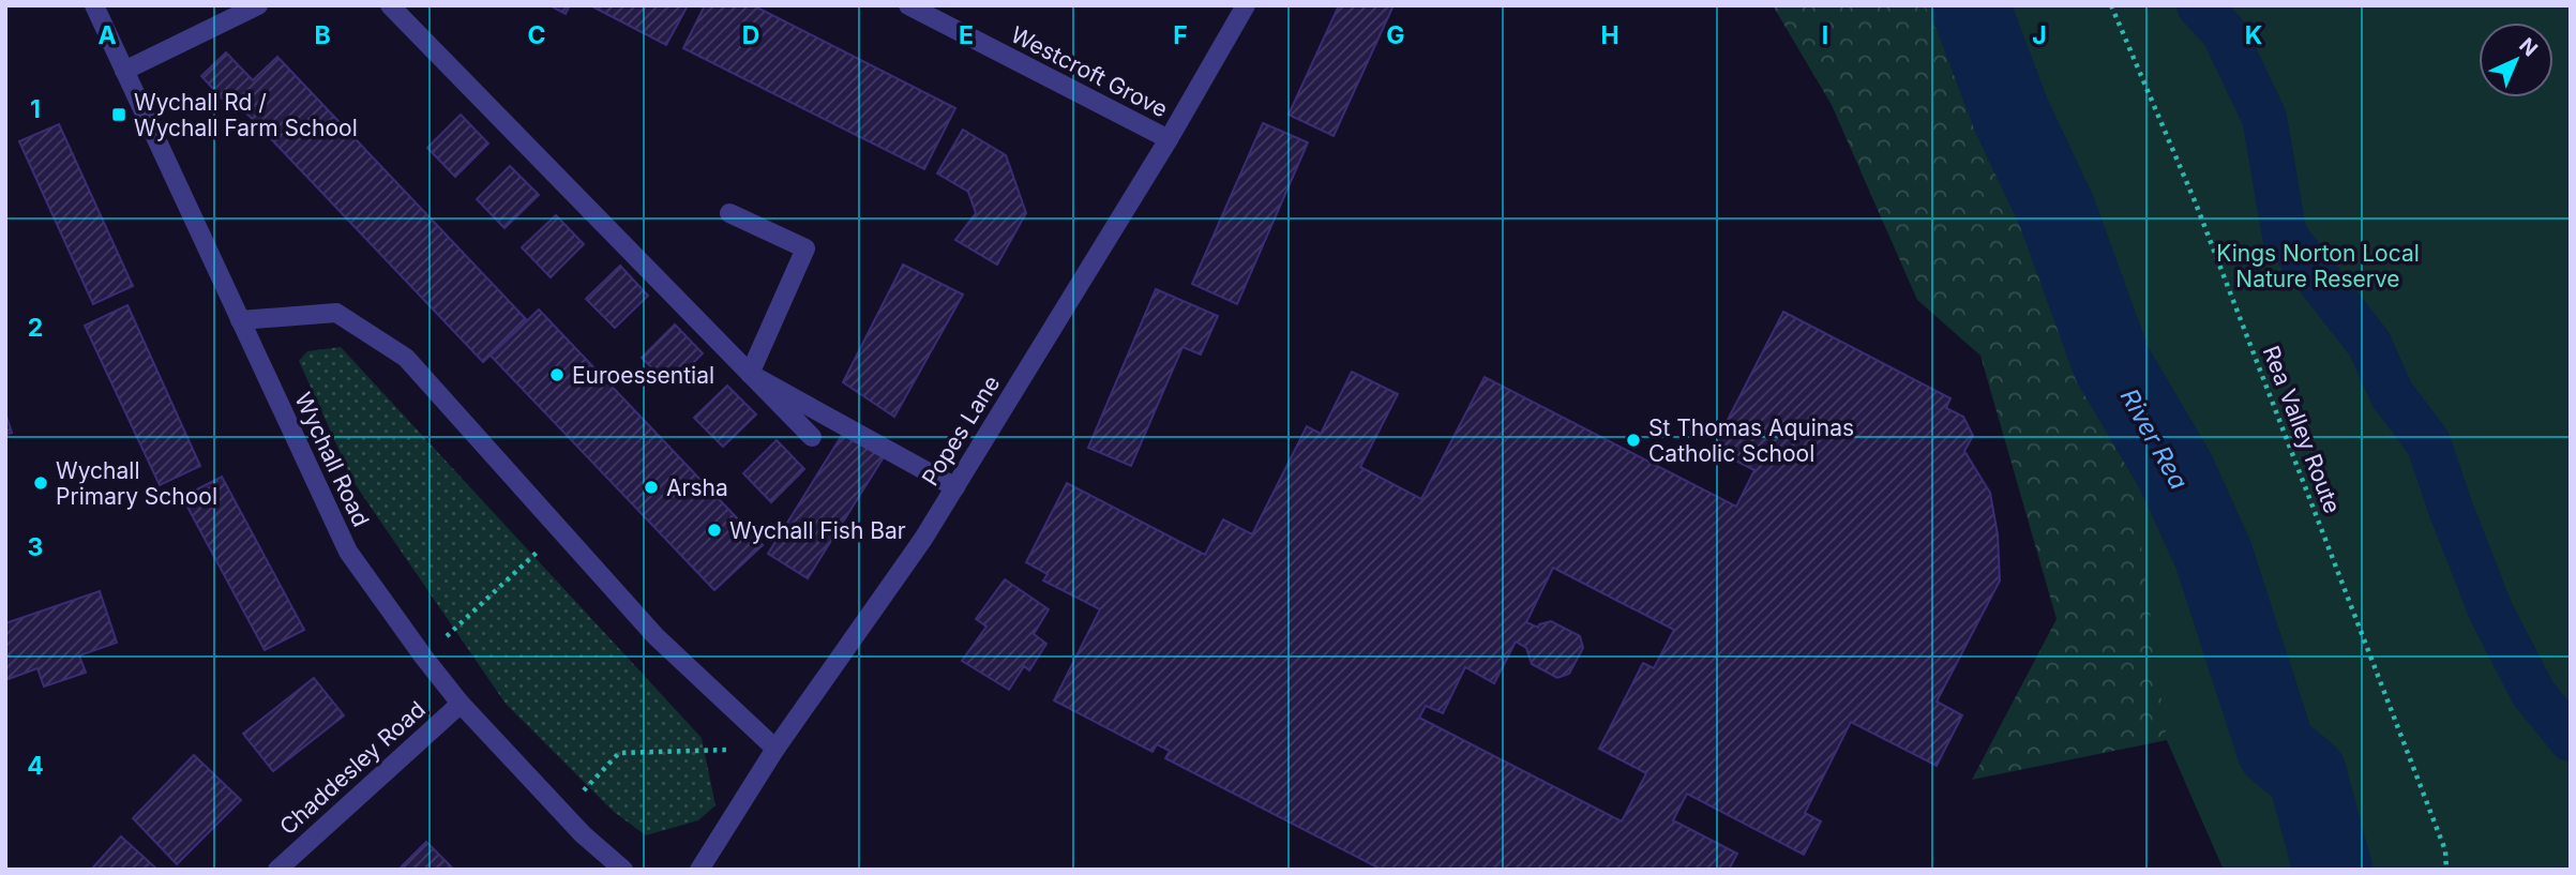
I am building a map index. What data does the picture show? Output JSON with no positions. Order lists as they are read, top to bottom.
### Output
{
  "streets": {
    "street": [
      "Westcroft Grove",
      "Popes Lane",
      "Wychall Road",
      "Chaddesley Road"
    ],
    "path": ["Rea Valley Route"]
  },
  "crossings": [
    ["Westcroft Grove", "Popes Lane"],
    ["Wychall Road", "Chaddesley Road"]
  ],
  "water": ["River Rea"],
  "parks": ["Kings Norton Local Nature Reserve"],
  "places": {
    "transit": ["Wychall Rd / Wychall Farm School"],
    "other": [
      "Euroessential",
      "St Thomas Aquinas Catholic School",
      "Wychall Primary School",
      "Arsha",
      "Wychall Fish Bar"
    ]
  },
  "north": "top right",
  "grid": {
    "columns": [
      "A",
      "B",
      "C",
      "D",
      "E",
      "F",
      "G",
      "H",
      "I",
      "J",
      "K"
    ],
    "rows": [
      "1",
      "2",
      "3",
      "4"
    ]
  }
}
